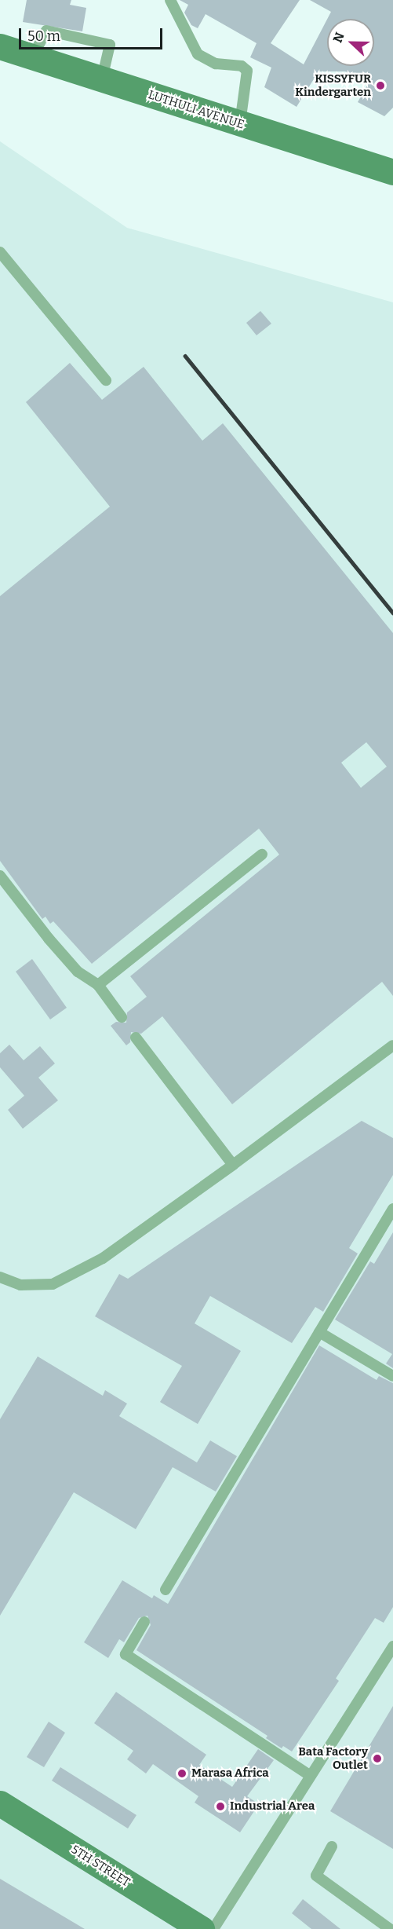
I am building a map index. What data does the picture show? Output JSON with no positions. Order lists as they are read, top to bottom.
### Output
{
  "streets": {
    "street": ["LUTHULI AVENUE", "5TH STREET"]
  },
  "places": [
    "KISSYFUR Kindergarten",
    "Bata Factory Outlet",
    "Marasa Africa",
    "Industrial Area"
  ],
  "scale_bar": "50 m",
  "north": "left"
}
